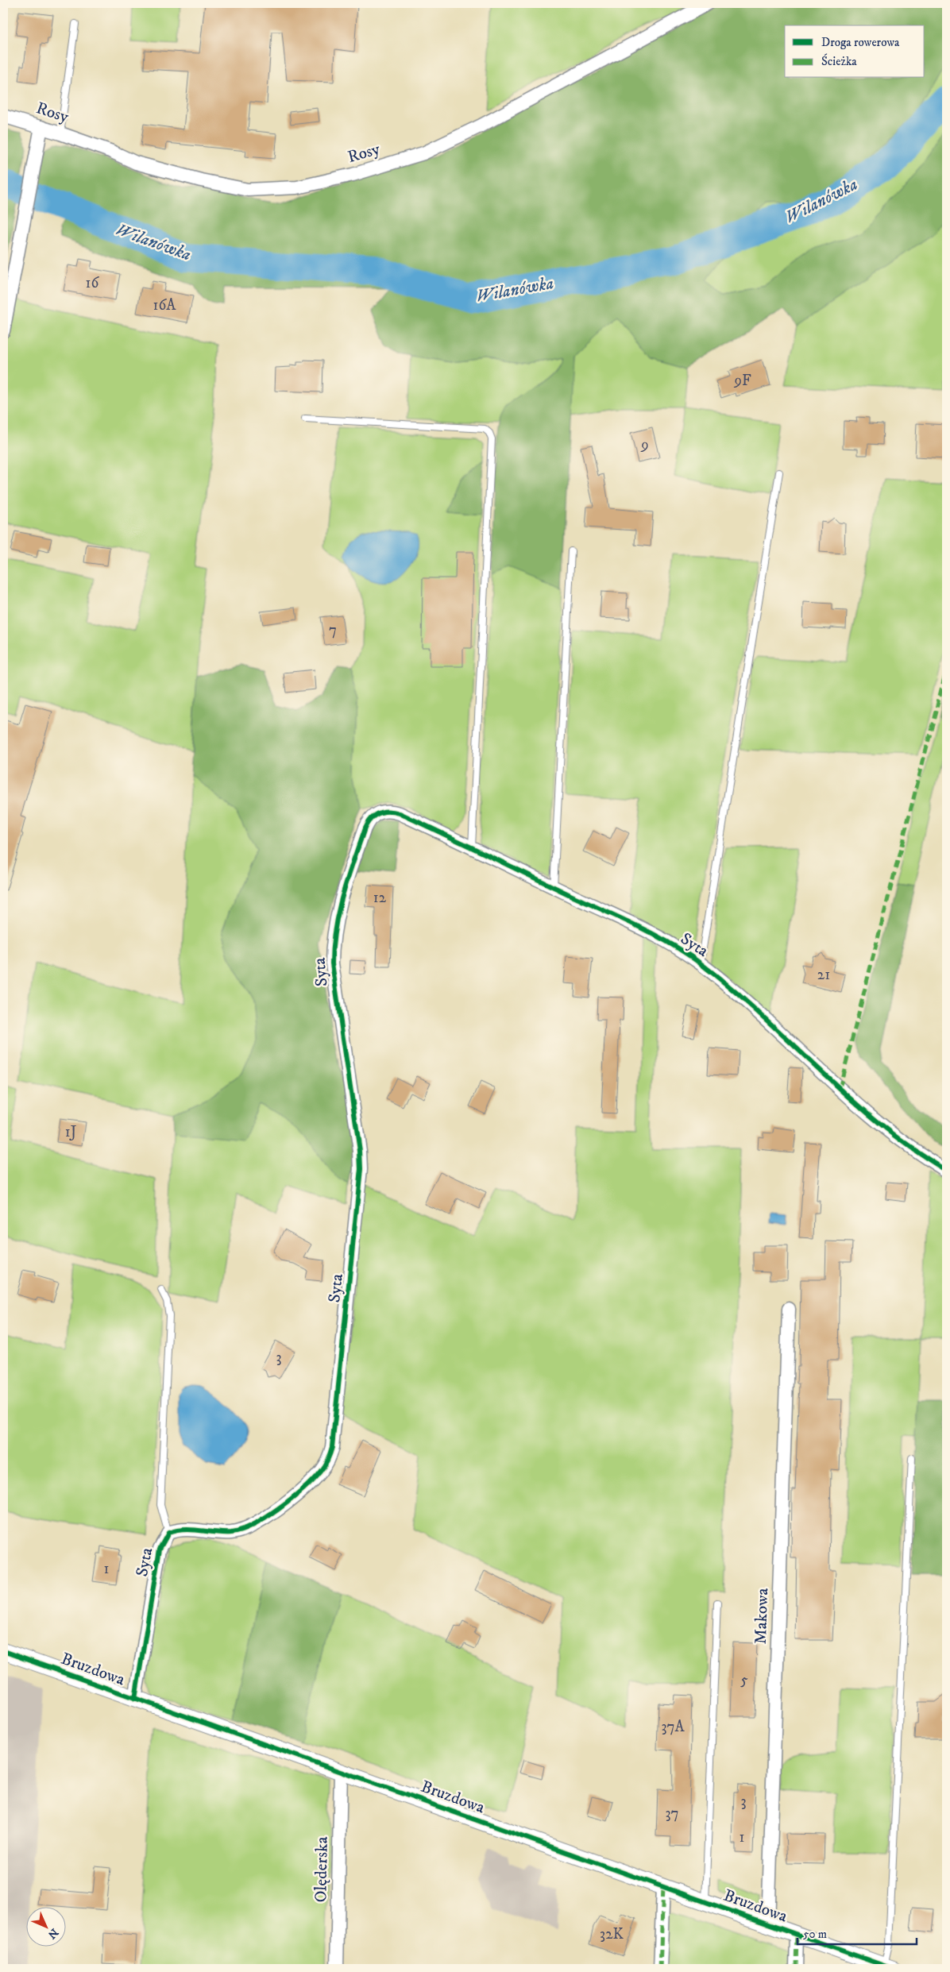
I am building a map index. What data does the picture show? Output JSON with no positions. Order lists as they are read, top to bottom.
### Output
{
  "streets": {
    "street": [
      "Rosy",
      "Syta",
      "Makowa",
      "Bruzdowa",
      "Olęderska"
    ]
  },
  "crossings": [
    ["Syta", "Bruzdowa"],
    ["Makowa", "Bruzdowa"],
    ["Bruzdowa", "Olęderska"]
  ],
  "water": ["Wilanówka"],
  "house_numbers": [
    "16",
    "16A",
    "9F",
    "9",
    "7",
    "12",
    "21",
    "1J",
    "3",
    "1",
    "5",
    "37A",
    "3",
    "37",
    "1",
    "32K"
  ],
  "legend": ["Droga rowerowa", "Ścieżka"],
  "scale_bar": "50 m",
  "north": "bottom right"
}
